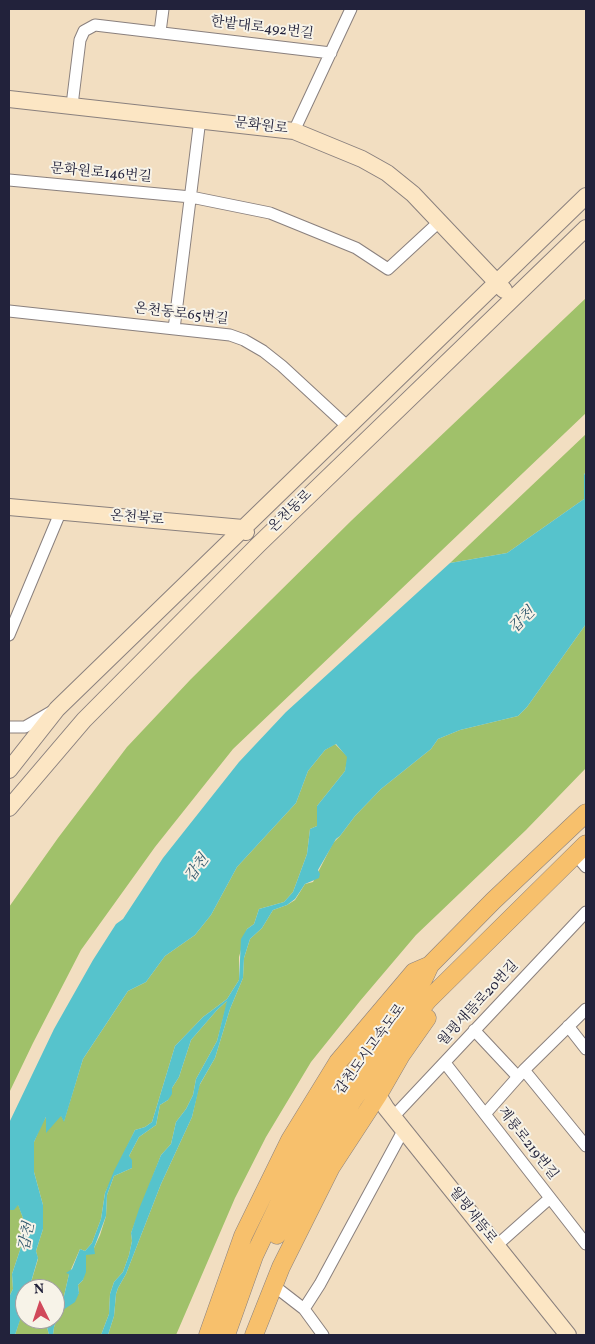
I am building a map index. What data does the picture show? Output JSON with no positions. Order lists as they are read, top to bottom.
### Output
{
  "streets": {
    "main road": [
      "문화원로",
      "온천동로",
      "온천북로",
      "갑천도시고속도로",
      "월평새뜸로"
    ],
    "street": [
      "한밭대로492번길",
      "문화원로146번길",
      "온천동로65번길",
      "월평새뜸로20번길",
      "계룡로219번길"
    ]
  },
  "crossings": [
    ["한밭대로492번길", "문화원로"],
    ["문화원로", "문화원로146번길"],
    ["문화원로", "온천동로"],
    ["온천동로65번길", "온천동로"],
    ["온천동로", "온천북로"],
    ["월평새뜸로20번길", "계룡로219번길"],
    ["월평새뜸로20번길", "월평새뜸로"]
  ],
  "water": ["갑천"],
  "north": "top"
}
